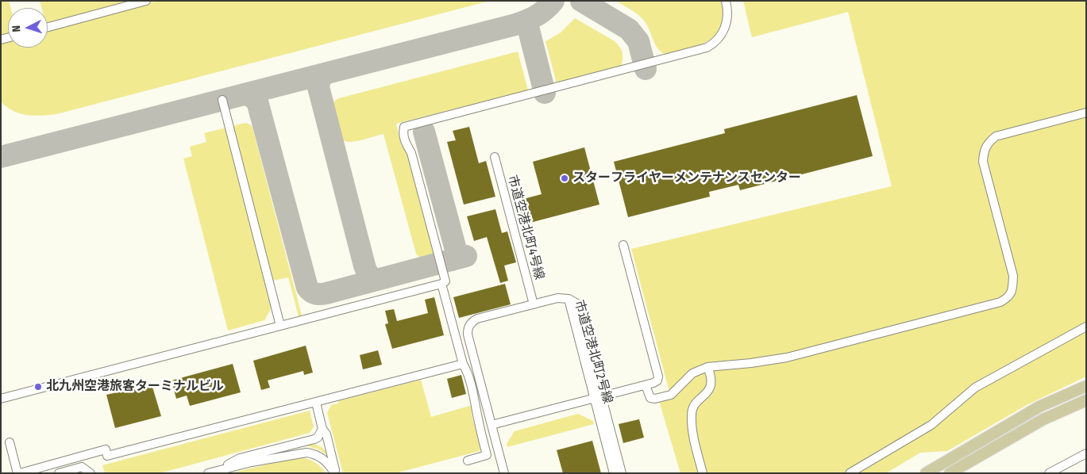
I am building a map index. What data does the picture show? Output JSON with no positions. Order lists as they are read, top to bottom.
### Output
{
  "streets": {
    "street": ["市道空港北町4号線", "市道空港北町2号線"]
  },
  "crossings": [
    ["市道空港北町4号線", "市道空港北町2号線"]
  ],
  "places": ["スターフライヤーメンテナンスセンター", "北九州空港旅客ターミナルビル"],
  "north": "left"
}
